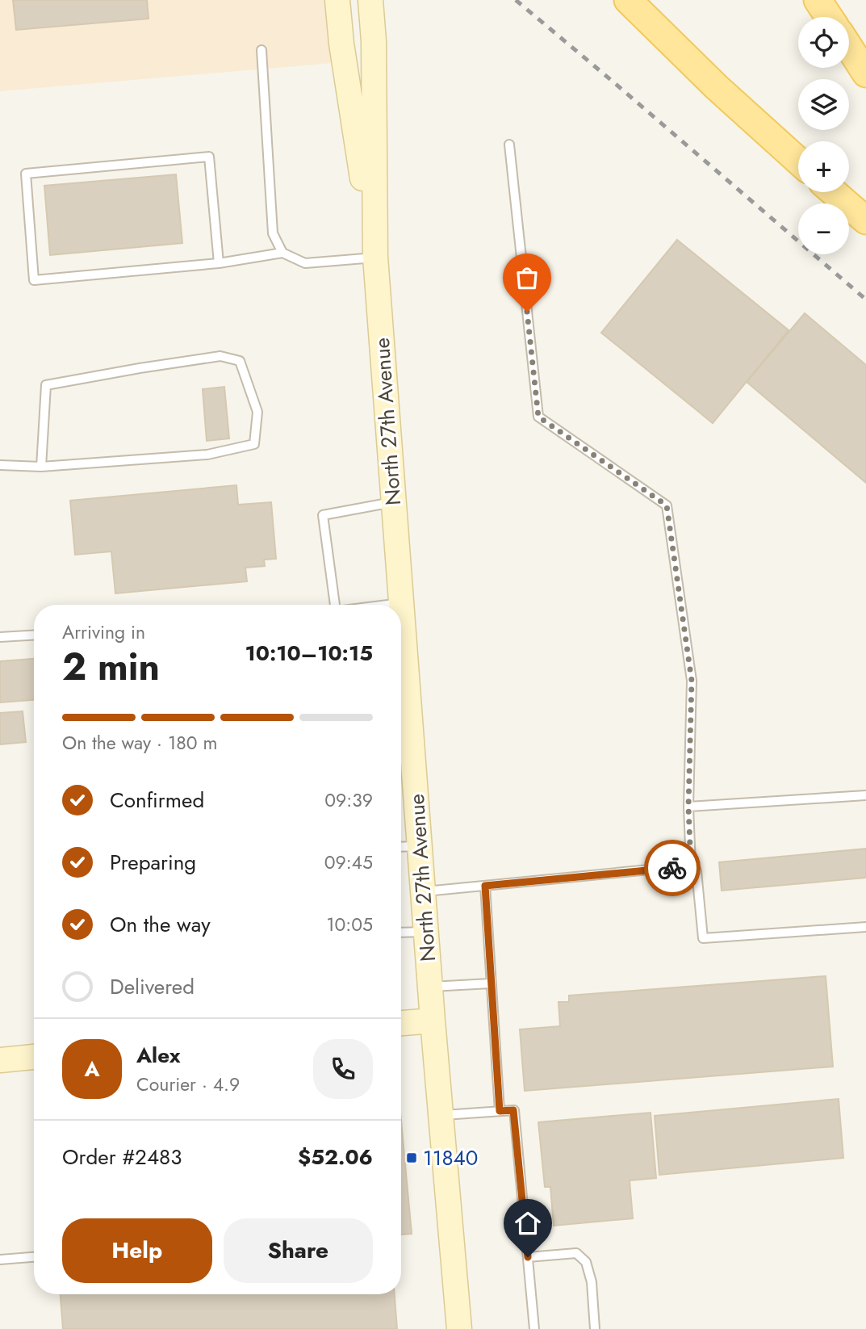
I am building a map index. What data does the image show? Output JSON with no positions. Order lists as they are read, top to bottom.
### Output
{
  "streets": {
    "main road": ["North 27th Avenue"]
  },
  "places": {
    "transit": ["11840"]
  },
  "page": {
    "map_buttons": ["+", "−"],
    "heading": ["2 min", "Arriving in", "10:10–10:15"],
    "panel": [
      "Alex",
      "Courier · 4.9",
      "Order #2483",
      "$52.06"
    ],
    "bar": "On the way · 180 m",
    "list": [
      ["Confirmed", "09:39"],
      ["Preparing", "09:45"],
      ["On the way", "10:05"],
      "Delivered"
    ],
    "round": "A",
    "buttons": ["Help", "Share"]
  }
}
